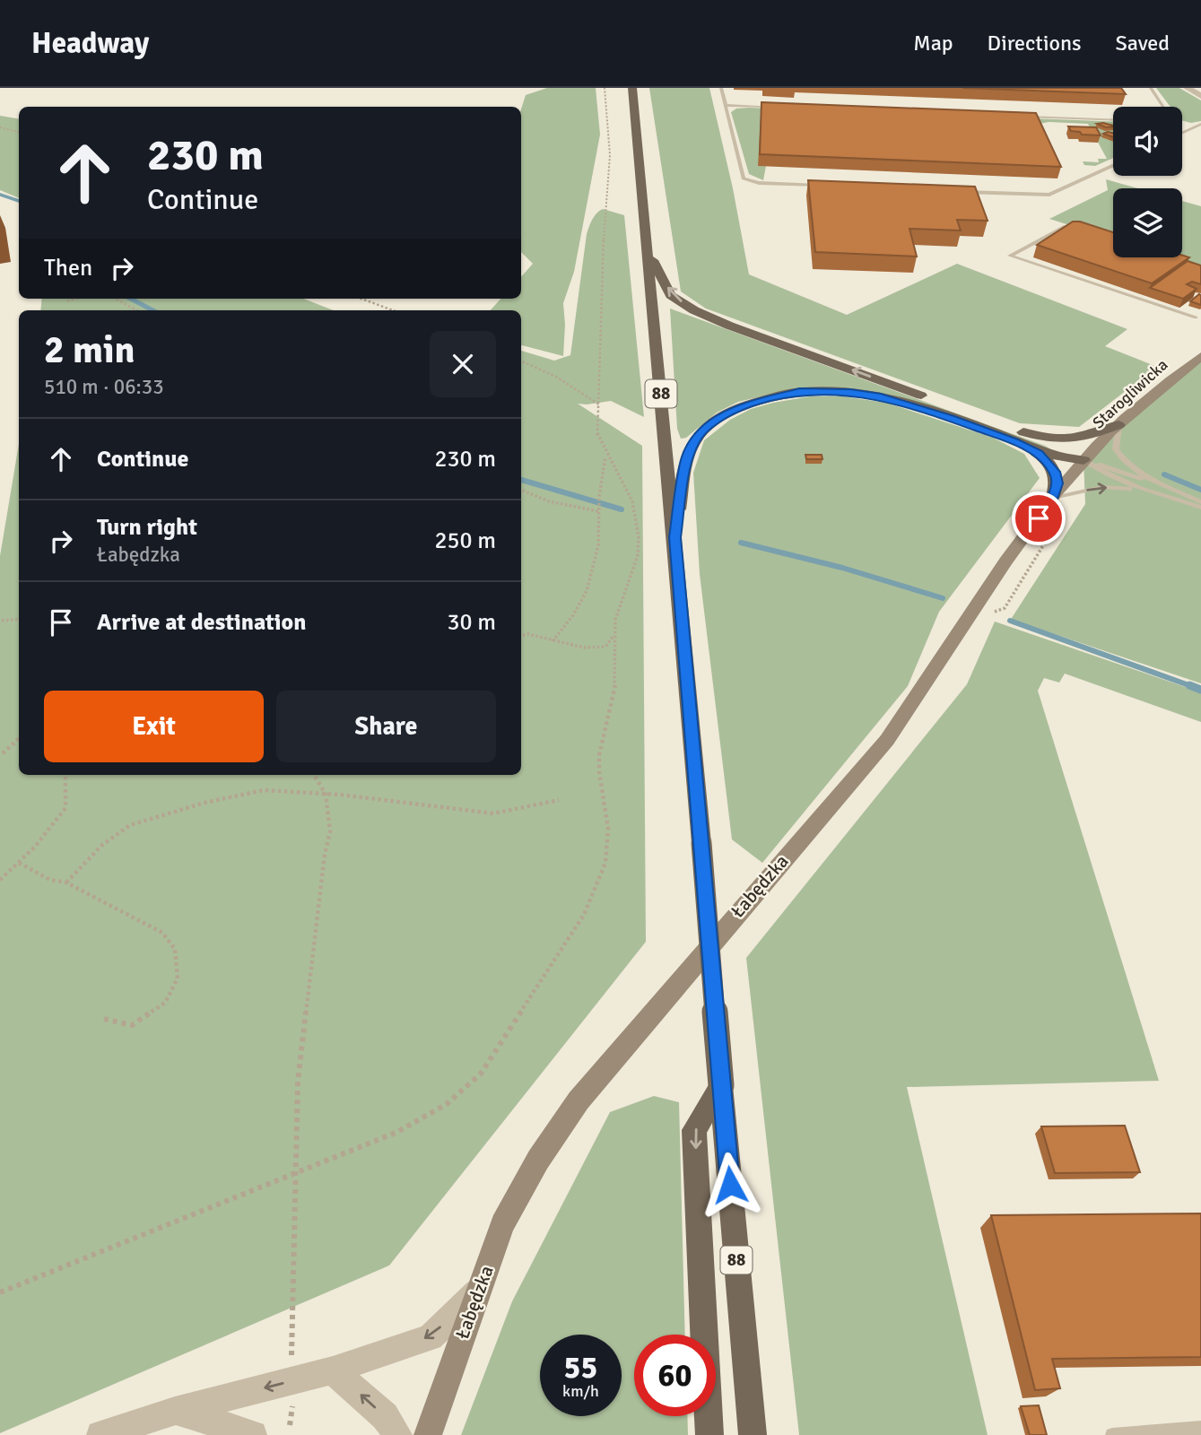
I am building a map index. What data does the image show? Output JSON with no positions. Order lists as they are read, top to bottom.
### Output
{
  "streets": {
    "main road": ["88"],
    "street": ["Starogliwicka", "Łabędzka"]
  },
  "crossings": [
    ["Starogliwicka", "Łabędzka"]
  ],
  "page": {
    "header": "Headway",
    "nav": ["Map", "Directions", "Saved"],
    "turn": ["230 m", "Continue"],
    "then": "Then",
    "heading": ["2 min", "510 m · 06:33"],
    "list": [
      {
        "name": "Continue",
        "value": "230 m"
      },
      {
        "name": "Turn right",
        "note": "Łabędzka",
        "value": "250 m"
      },
      {
        "name": "Arrive at destination",
        "value": "30 m"
      }
    ],
    "buttons": ["Exit", "Share"],
    "speed": "55 km/h",
    "limit": "60"
  }
}
